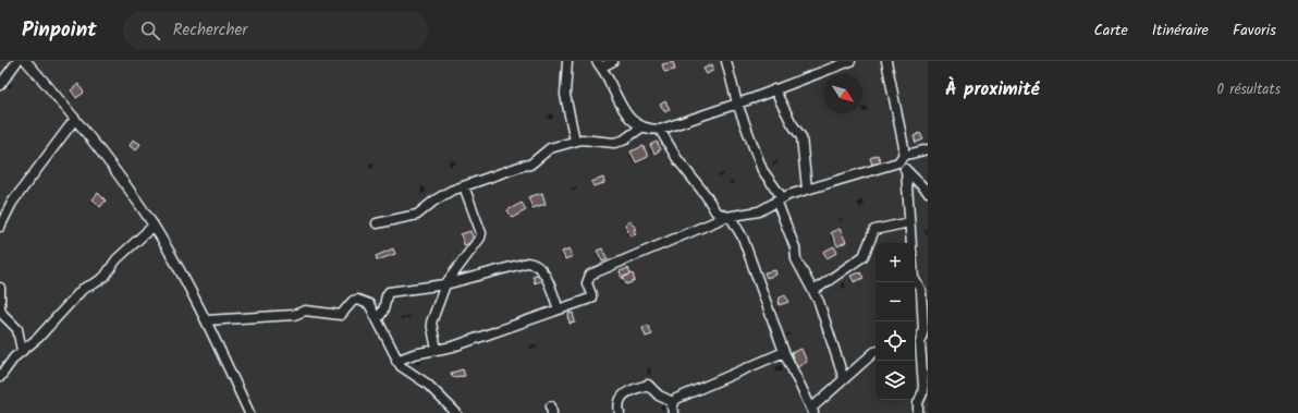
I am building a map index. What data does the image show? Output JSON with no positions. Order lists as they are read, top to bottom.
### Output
{
  "north": "bottom right",
  "page": {
    "header": "Pinpoint",
    "search": "Rechercher",
    "nav": ["Carte", "Itinéraire", "Favoris"],
    "heading": ["À proximité", "0 résultats"],
    "map_buttons": ["+", "−"]
  }
}
